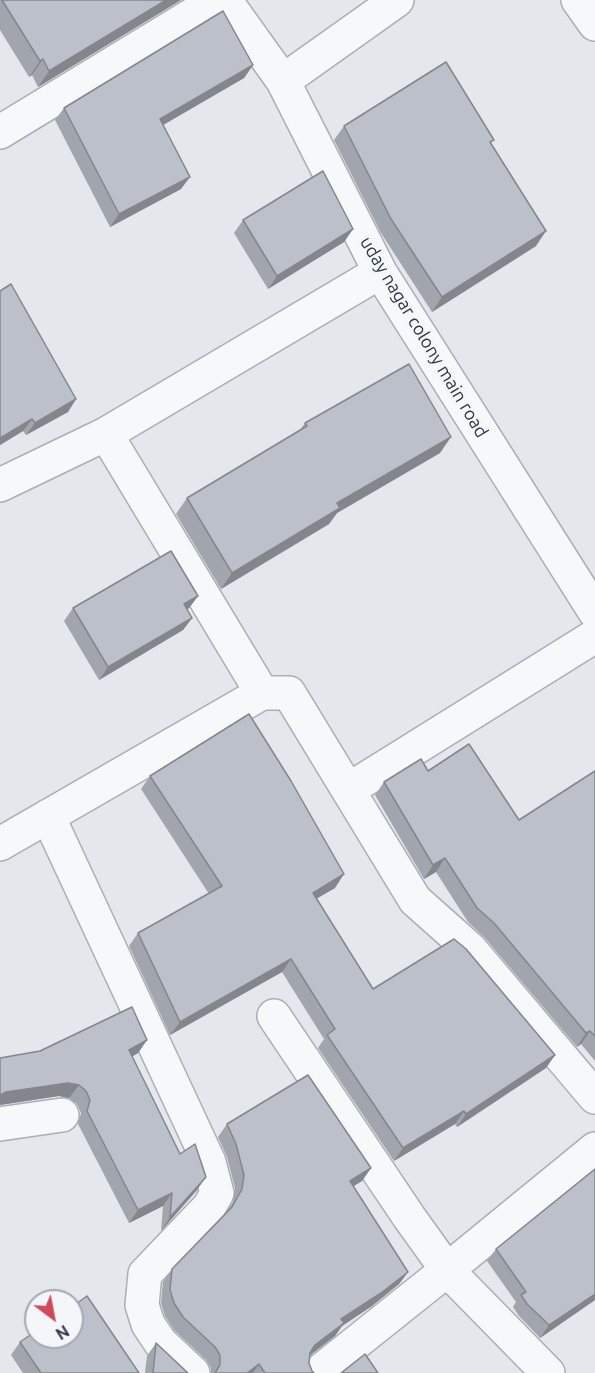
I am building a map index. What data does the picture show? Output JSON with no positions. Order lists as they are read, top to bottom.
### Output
{
  "streets": {
    "street": ["uday nagar colony main road"]
  },
  "north": "bottom right"
}
